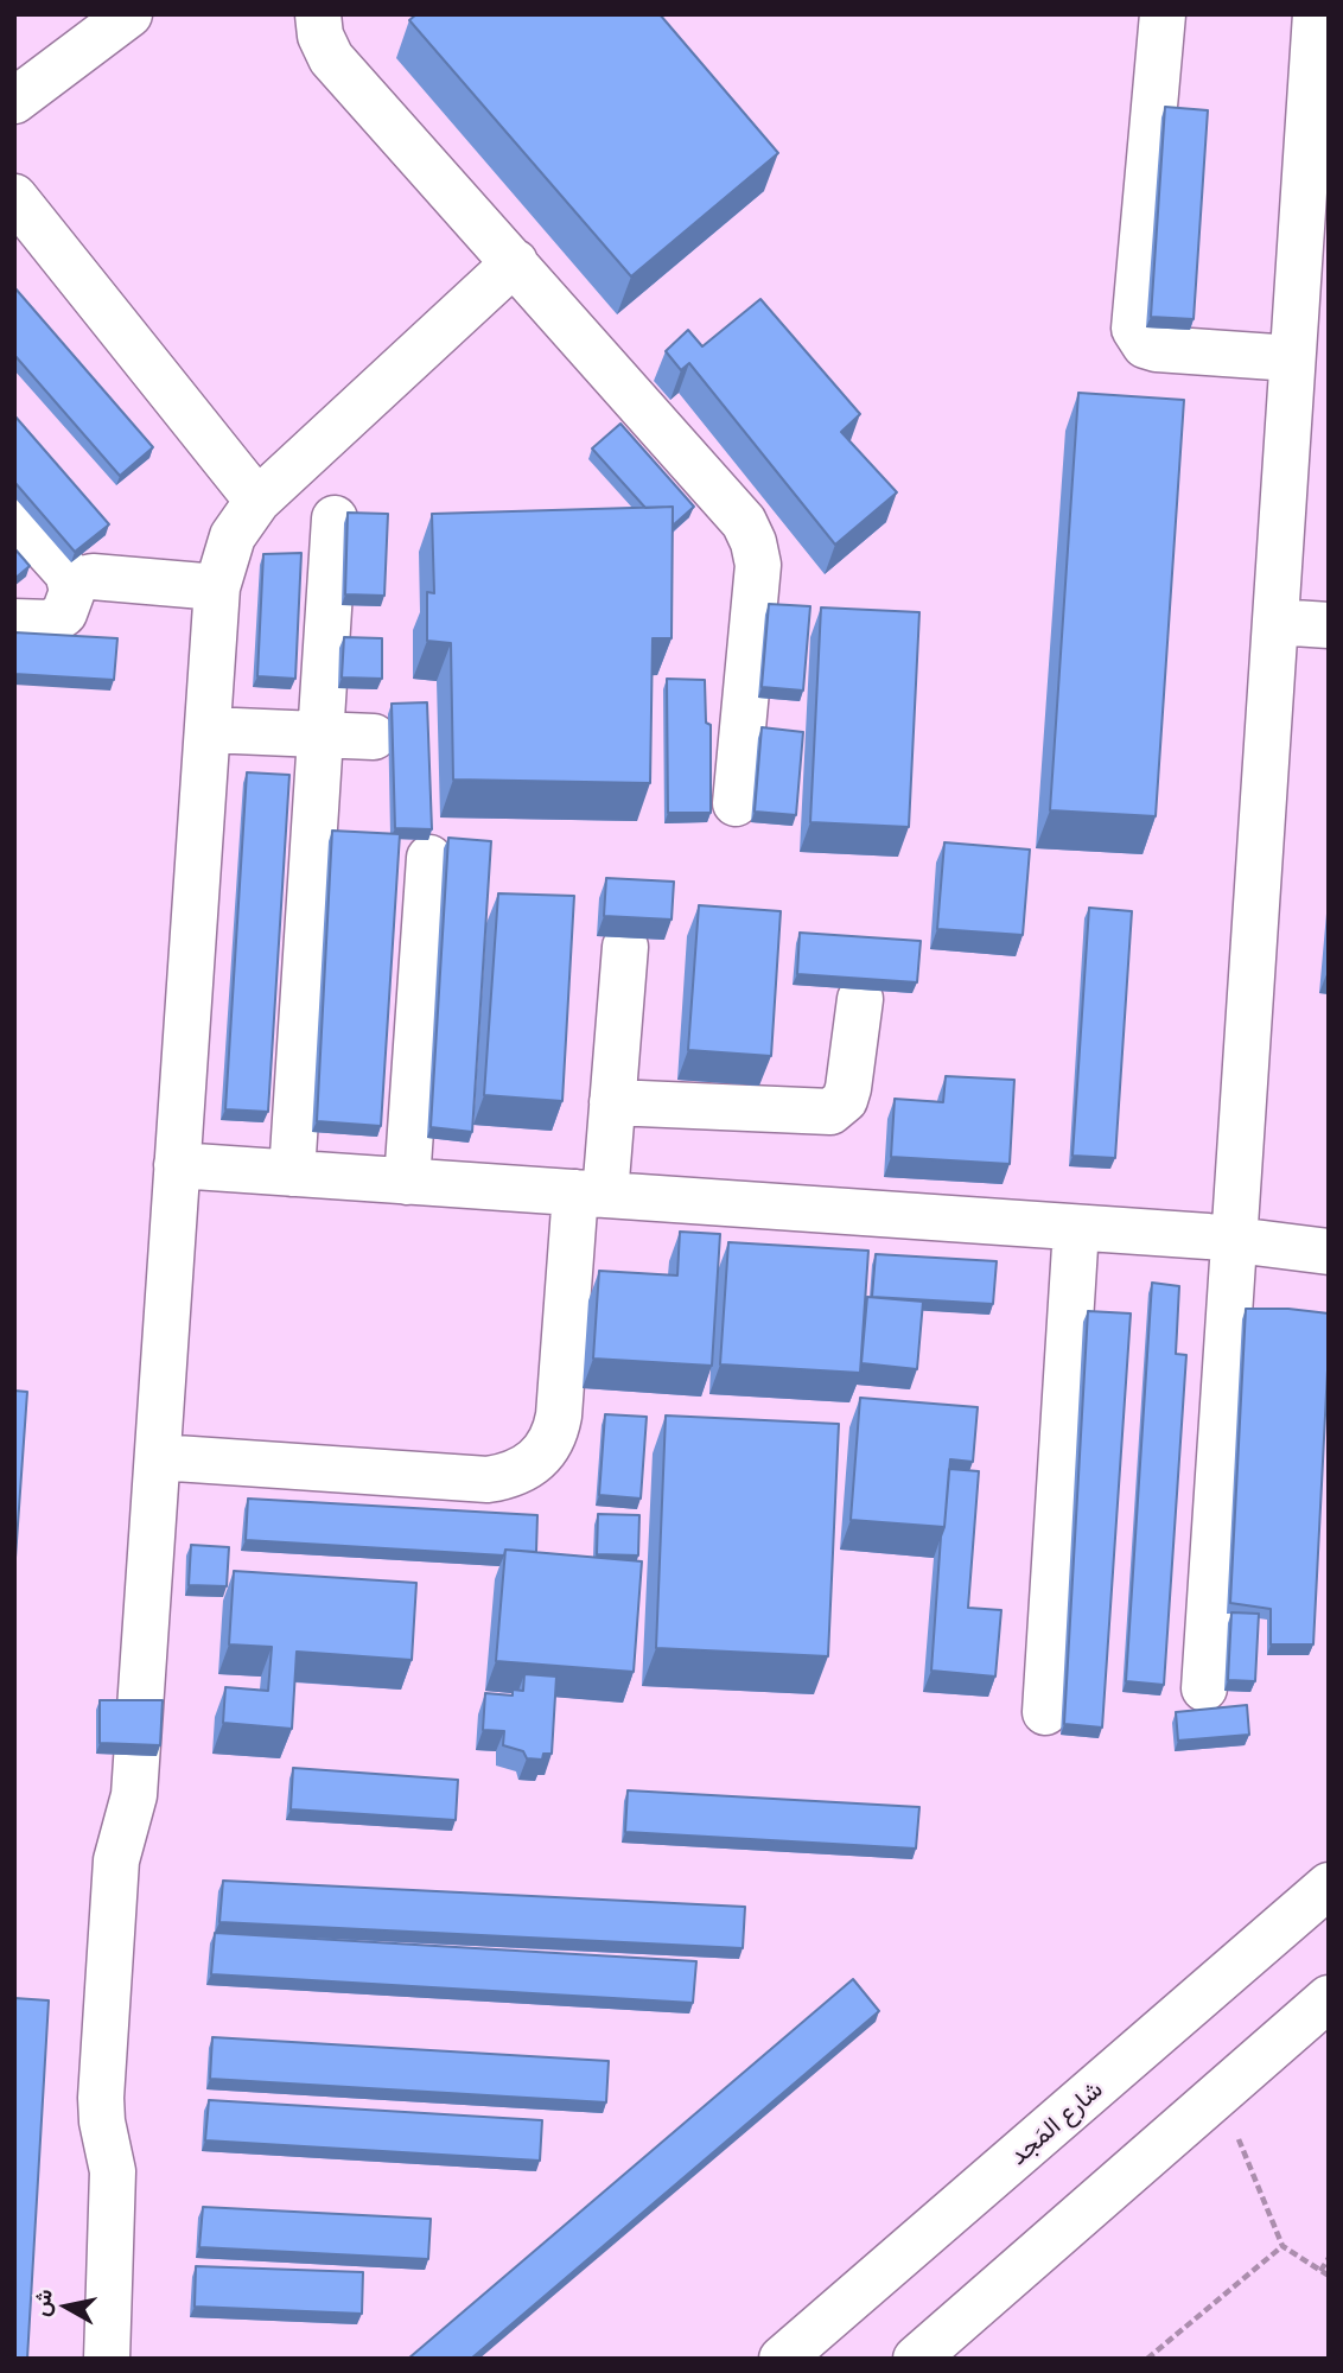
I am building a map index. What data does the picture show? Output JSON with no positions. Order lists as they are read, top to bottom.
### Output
{
  "streets": {
    "street": ["شارع المَجد"]
  },
  "north": "left"
}
